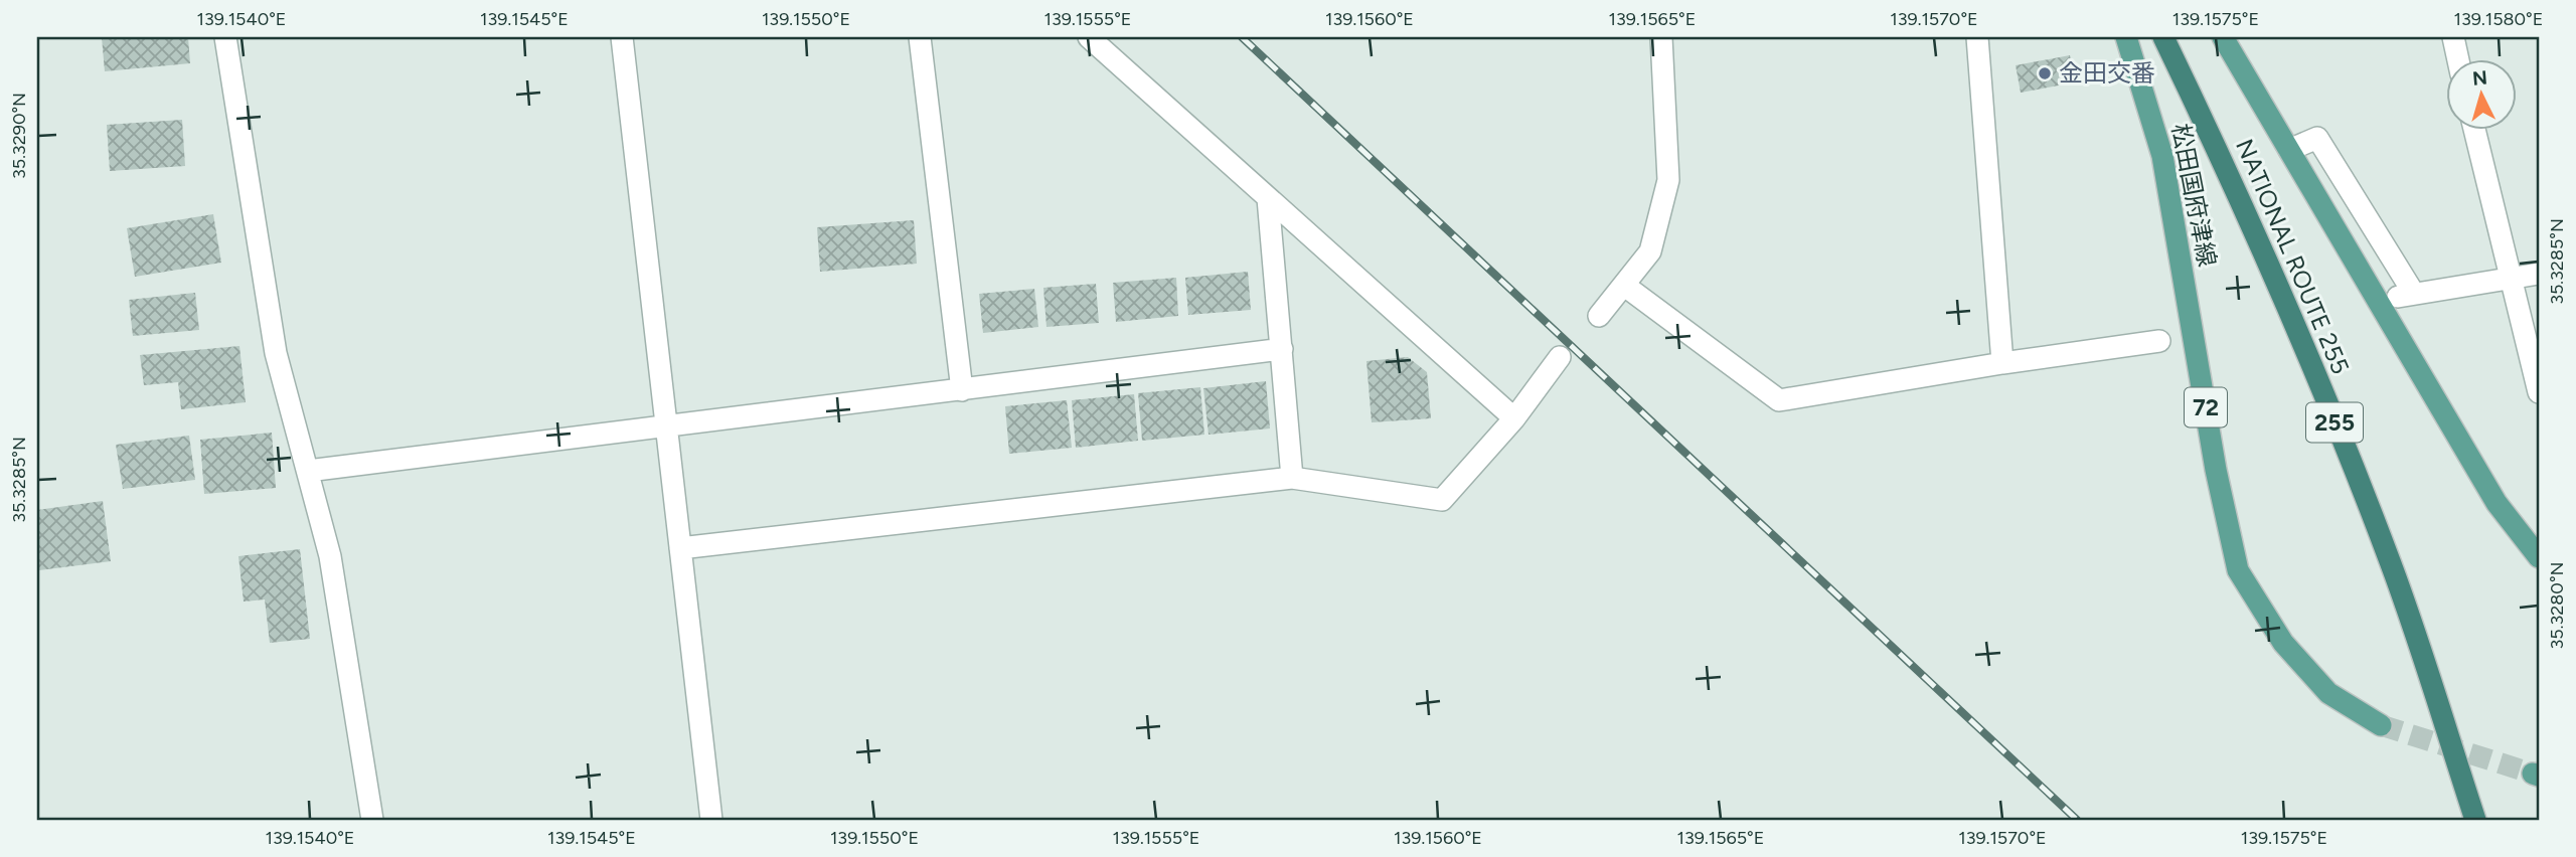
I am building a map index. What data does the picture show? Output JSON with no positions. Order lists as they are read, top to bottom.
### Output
{
  "streets": {
    "highway": ["NATIONAL ROUTE 255", "255"],
    "main road": ["松田国府津線", "72"]
  },
  "places": ["金田交番"],
  "north": "top",
  "coordinates": [
    "139.1540°E",
    "139.1545°E",
    "139.1550°E",
    "139.1555°E",
    "139.1560°E",
    "139.1565°E",
    "139.1570°E",
    "139.1575°E",
    "139.1580°E",
    "35.3290°N",
    "35.3285°N",
    "35.3280°N"
  ]
}
